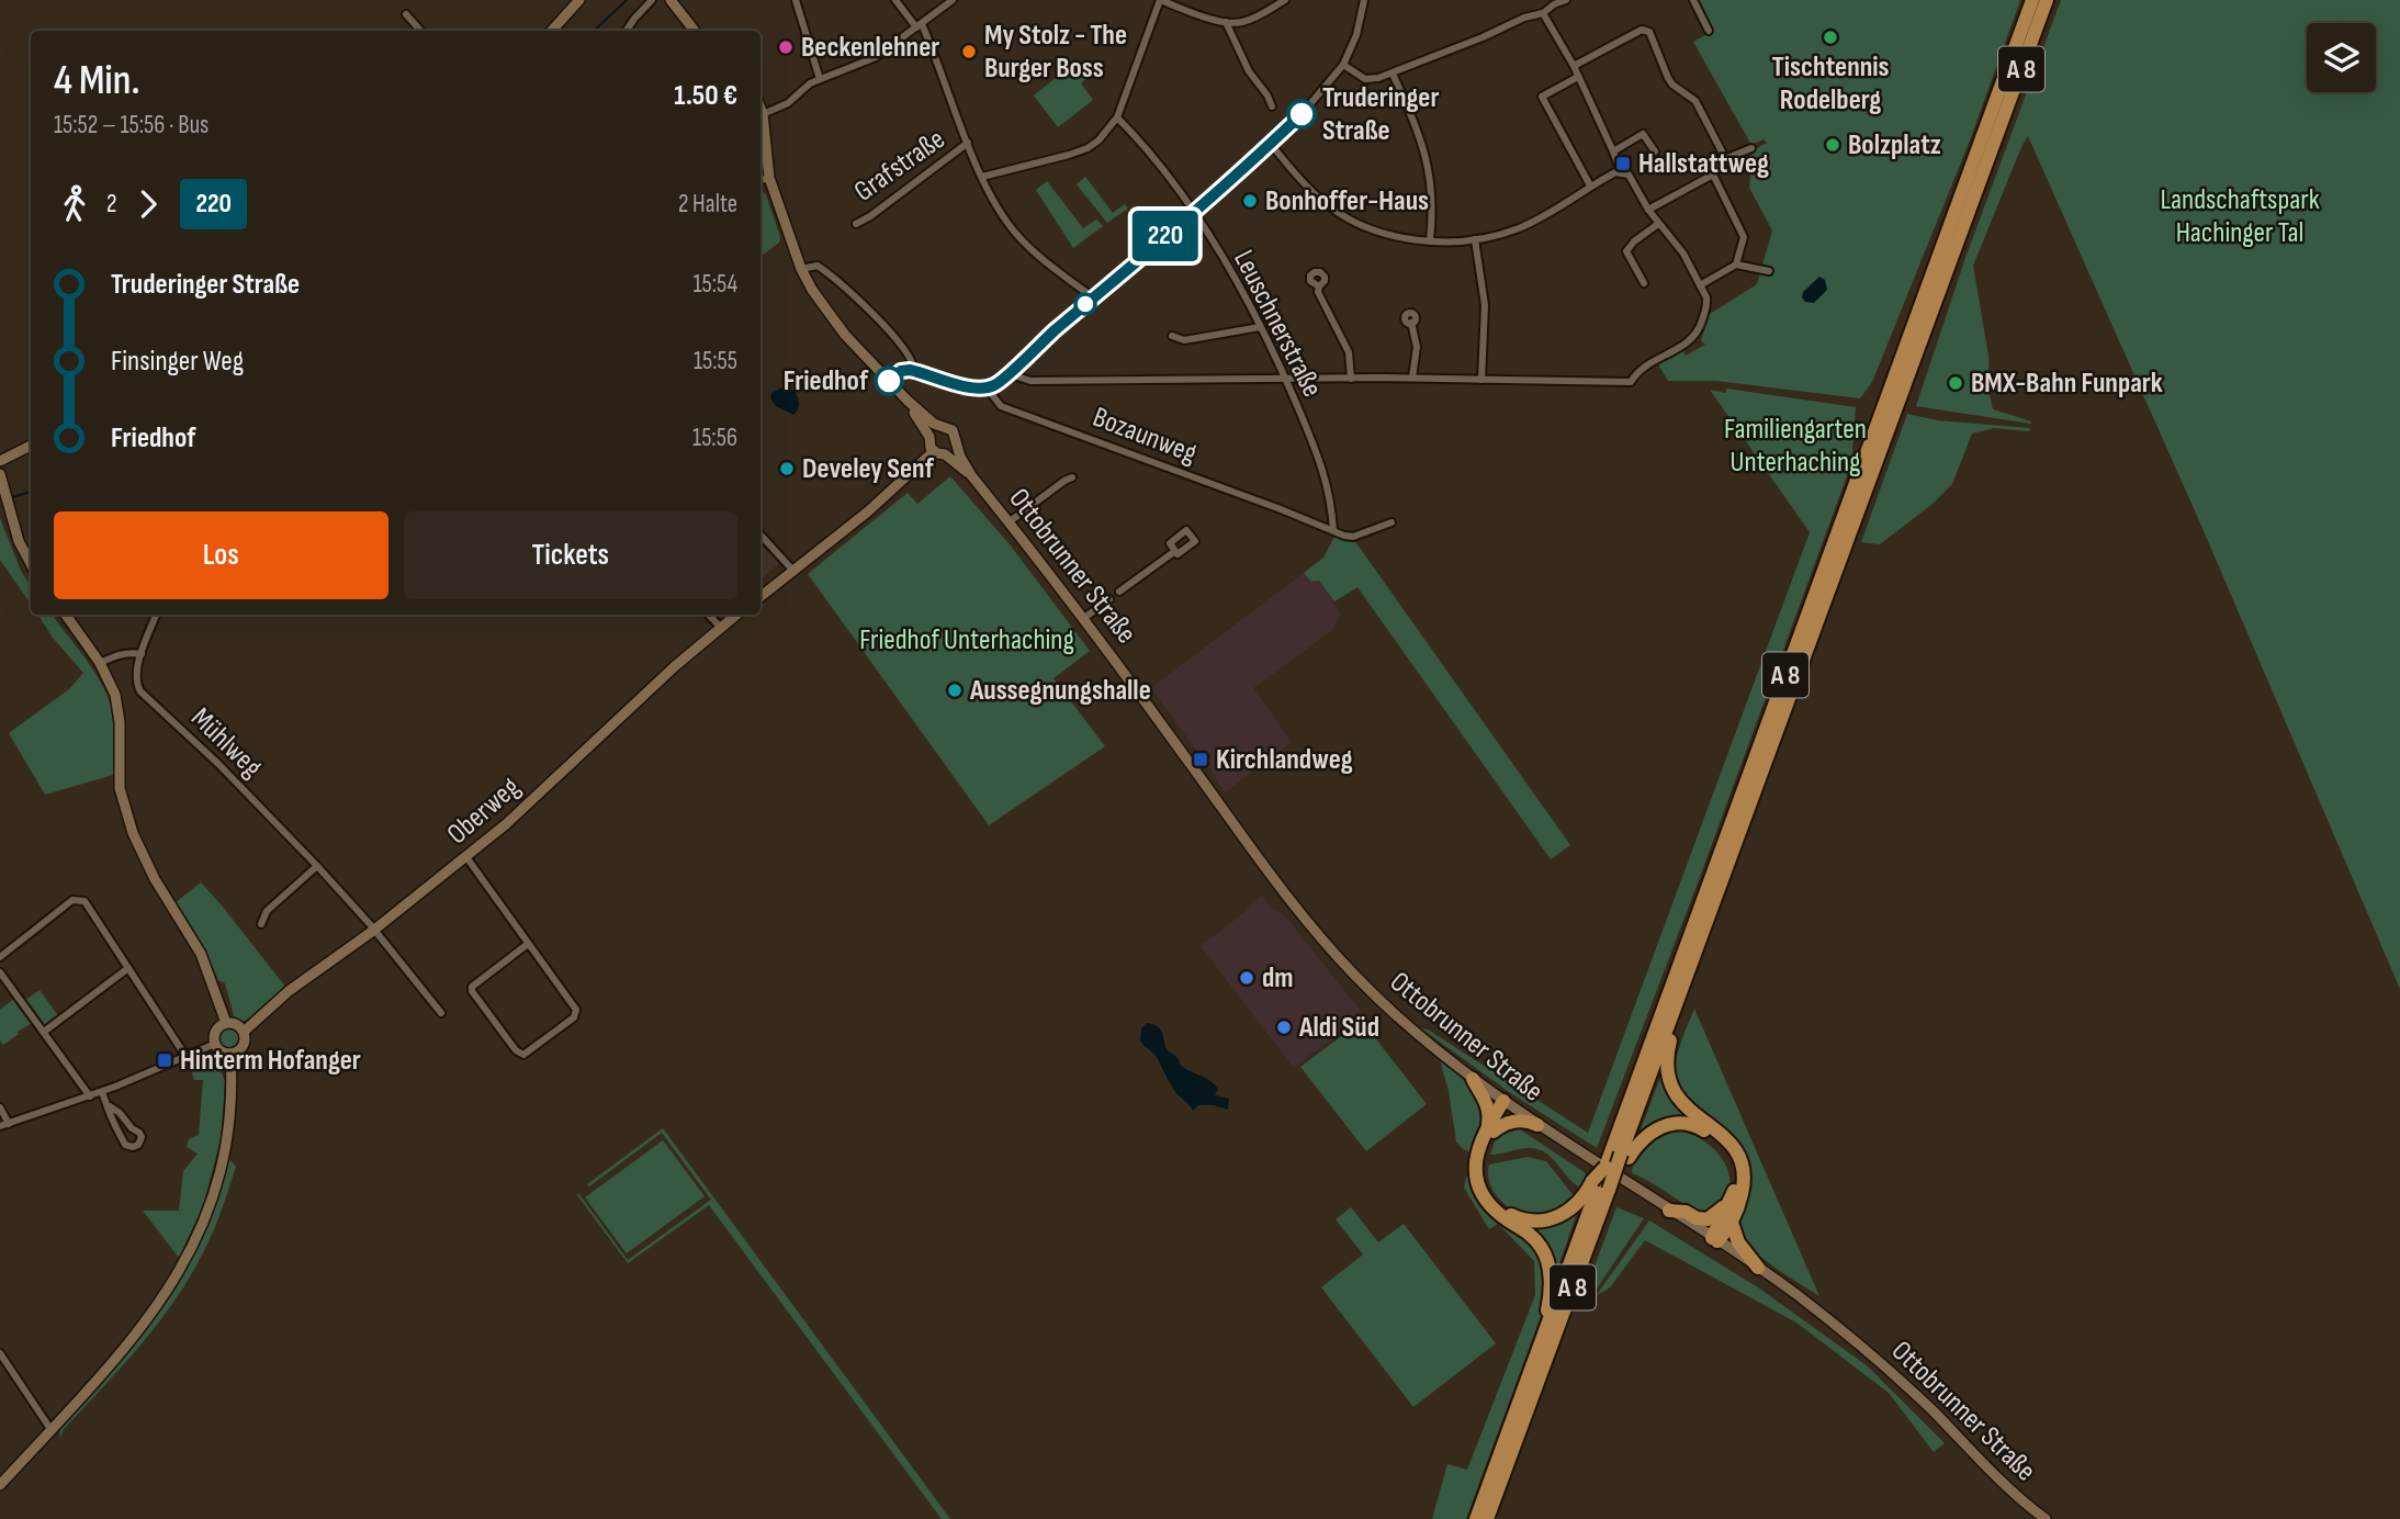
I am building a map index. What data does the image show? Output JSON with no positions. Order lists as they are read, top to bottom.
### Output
{
  "streets": {
    "highway": ["A 8"],
    "main road": ["Ottobrunner Straße", "Oberweg"],
    "street": [
      "Grafstraße",
      "Leuschnerstraße",
      "Bozaunweg",
      "Mühlweg"
    ]
  },
  "crossings": [
    ["Leuschnerstraße", "Bozaunweg"],
    ["Mühlweg", "Oberweg"]
  ],
  "parks": ["Landschaftspark Hachinger Tal", "Familiengarten Unterhaching", "Friedhof Unterhaching"],
  "places": {
    "other": [
      "Tischtennis Rodelberg",
      "Beckenlehner",
      "My Stolz - The Burger Boss",
      "Truderinger Straße",
      "Bolzplatz",
      "Bonhoffer-Haus",
      "Friedhof",
      "BMX-Bahn Funpark",
      "Develey Senf",
      "Aussegnungshalle",
      "dm",
      "Aldi Süd"
    ],
    "transit": ["Hallstattweg", "Kirchlandweg", "Hinterm Hofanger"]
  },
  "lines": ["bus line 220"],
  "page": {
    "on_map": "220",
    "heading": ["4 Min.", "15:52 – 15:56 · Bus", "1.50 €"],
    "legs": ["2", "220", "2 Halte"],
    "list": [
      {
        "name": "Truderinger Straße",
        "value": "15:54"
      },
      {
        "name": "Finsinger Weg",
        "value": "15:55"
      },
      {
        "name": "Friedhof",
        "value": "15:56"
      }
    ],
    "buttons": ["Los", "Tickets"]
  }
}
